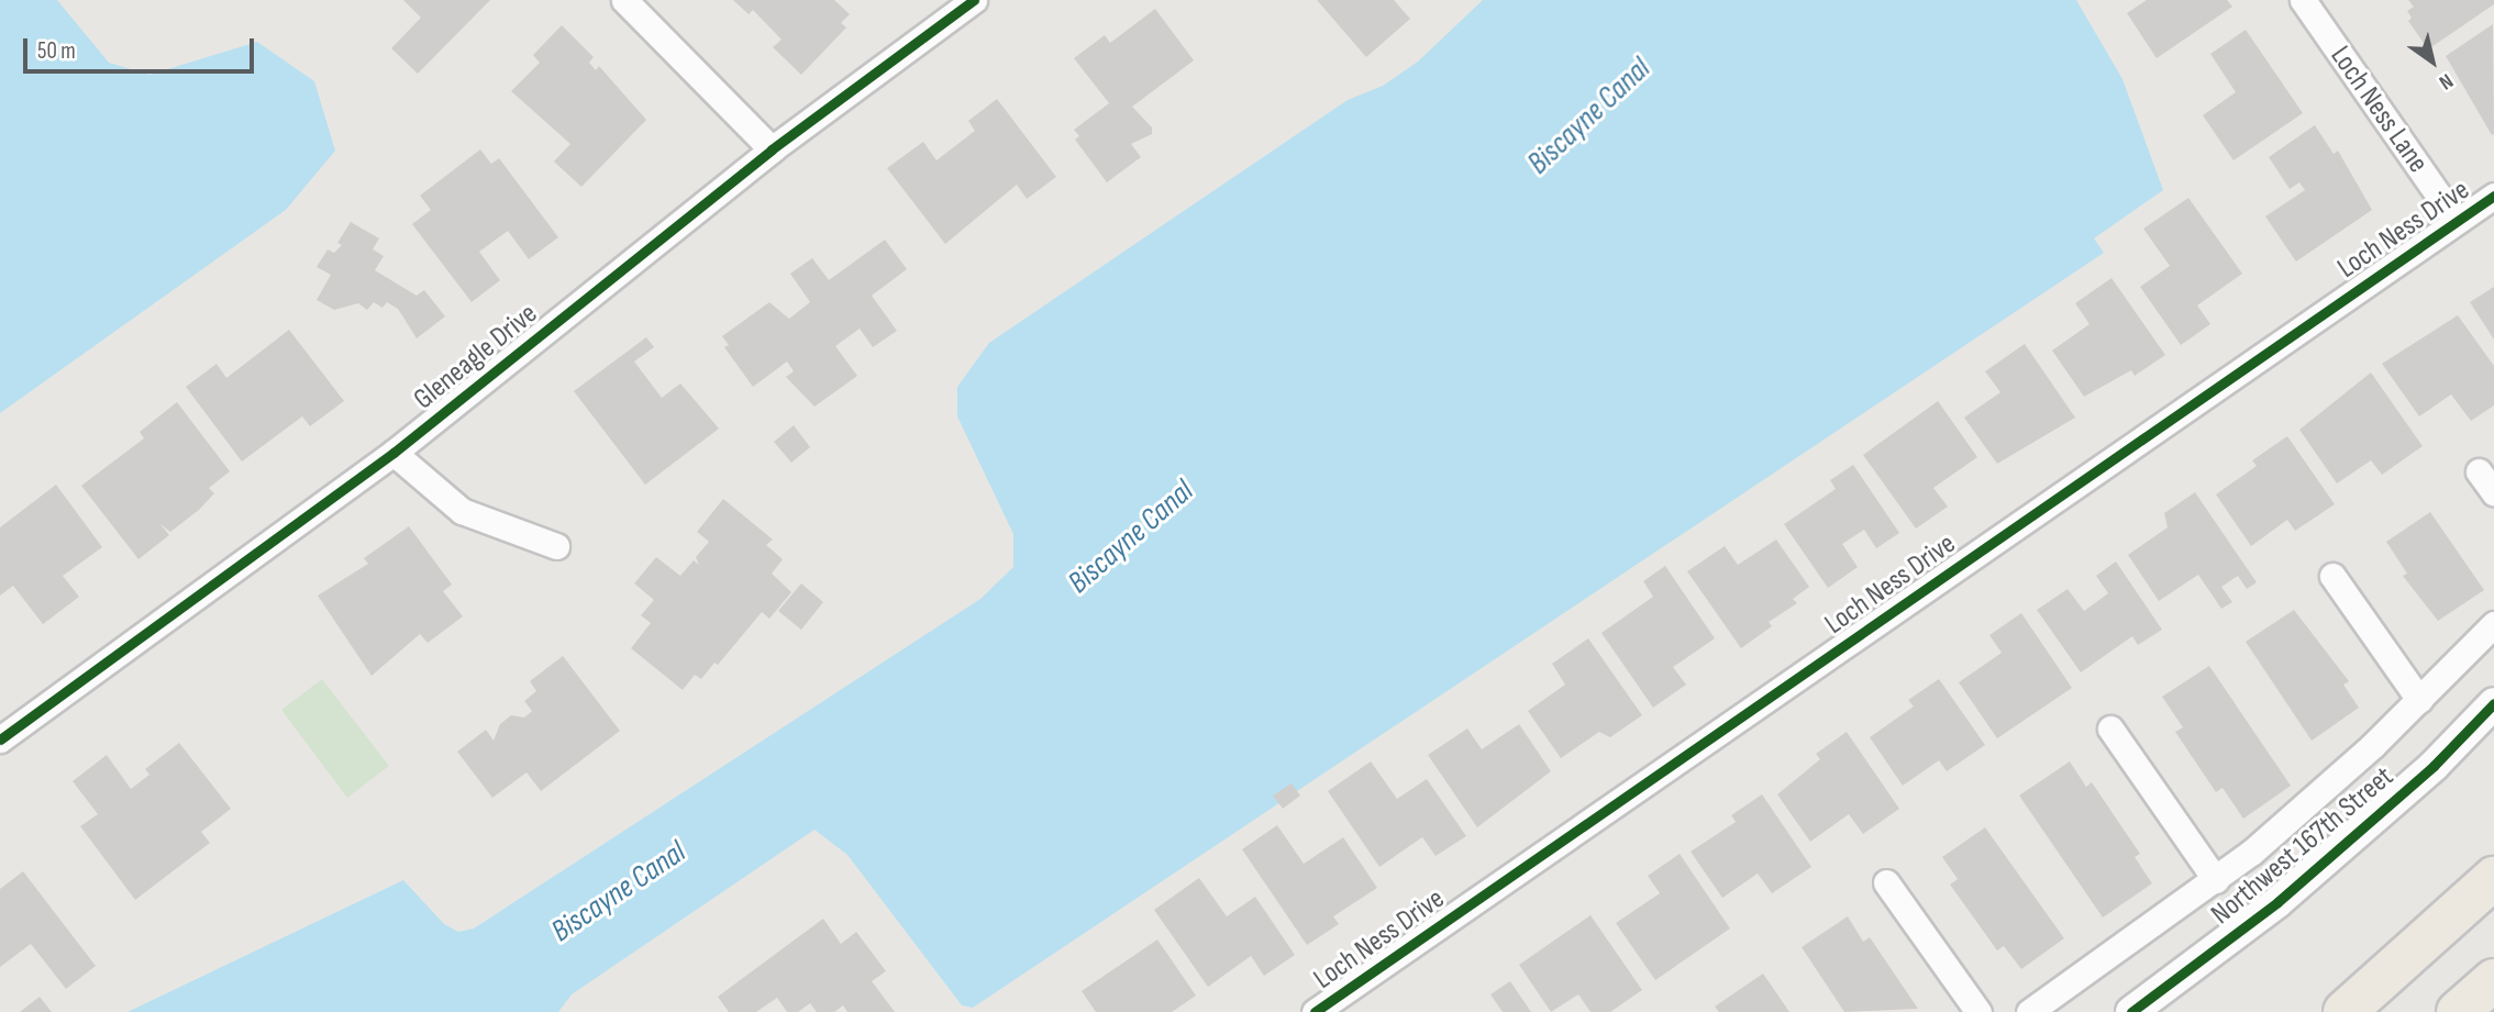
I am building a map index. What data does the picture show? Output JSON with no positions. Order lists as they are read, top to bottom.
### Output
{
  "streets": {
    "street": [
      "Loch Ness Lane",
      "Loch Ness Drive",
      "Gleneagle Drive",
      "Northwest 167th Street"
    ]
  },
  "crossings": [
    ["Loch Ness Lane", "Loch Ness Drive"]
  ],
  "water": ["Biscayne Canal"],
  "scale_bar": "50 m",
  "north": "bottom right"
}
